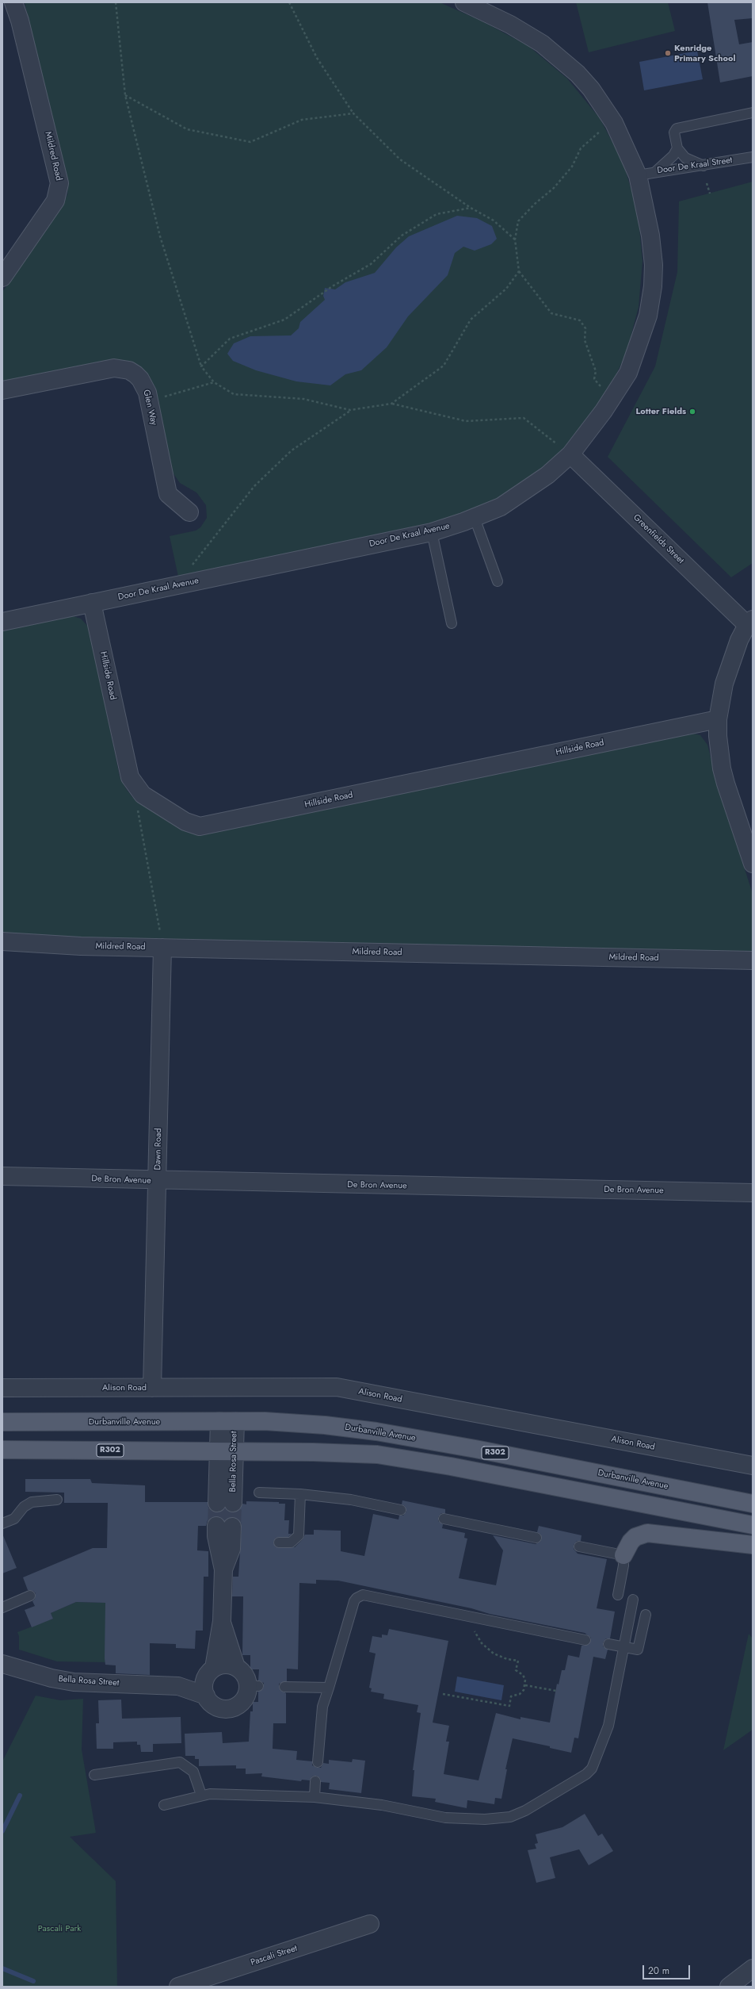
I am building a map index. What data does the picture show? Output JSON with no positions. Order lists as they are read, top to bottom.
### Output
{
  "streets": {
    "main road": ["Durbanville Avenue", "R302"],
    "street": [
      "Mildred Road",
      "Glen Way",
      "Door De Kraal Avenue",
      "Greenfields Street",
      "Hillside Road",
      "Dawn Road",
      "De Bron Avenue",
      "Alison Road",
      "Bella Rosa Street",
      "Pascali Street"
    ],
    "lane": ["Door De Kraal Street"]
  },
  "crossings": [
    ["Mildred Road", "Dawn Road"],
    ["Door De Kraal Street", "Door De Kraal Avenue"],
    ["Door De Kraal Avenue", "Greenfields Street"],
    ["Door De Kraal Avenue", "Hillside Road"],
    ["Dawn Road", "De Bron Avenue"],
    ["Dawn Road", "Alison Road"],
    ["Durbanville Avenue", "Bella Rosa Street"],
    ["R302", "Bella Rosa Street"]
  ],
  "parks": ["Pascali Park"],
  "places": ["Kenridge Primary School", "Lotter Fields"],
  "scale_bar": "20 m"
}
